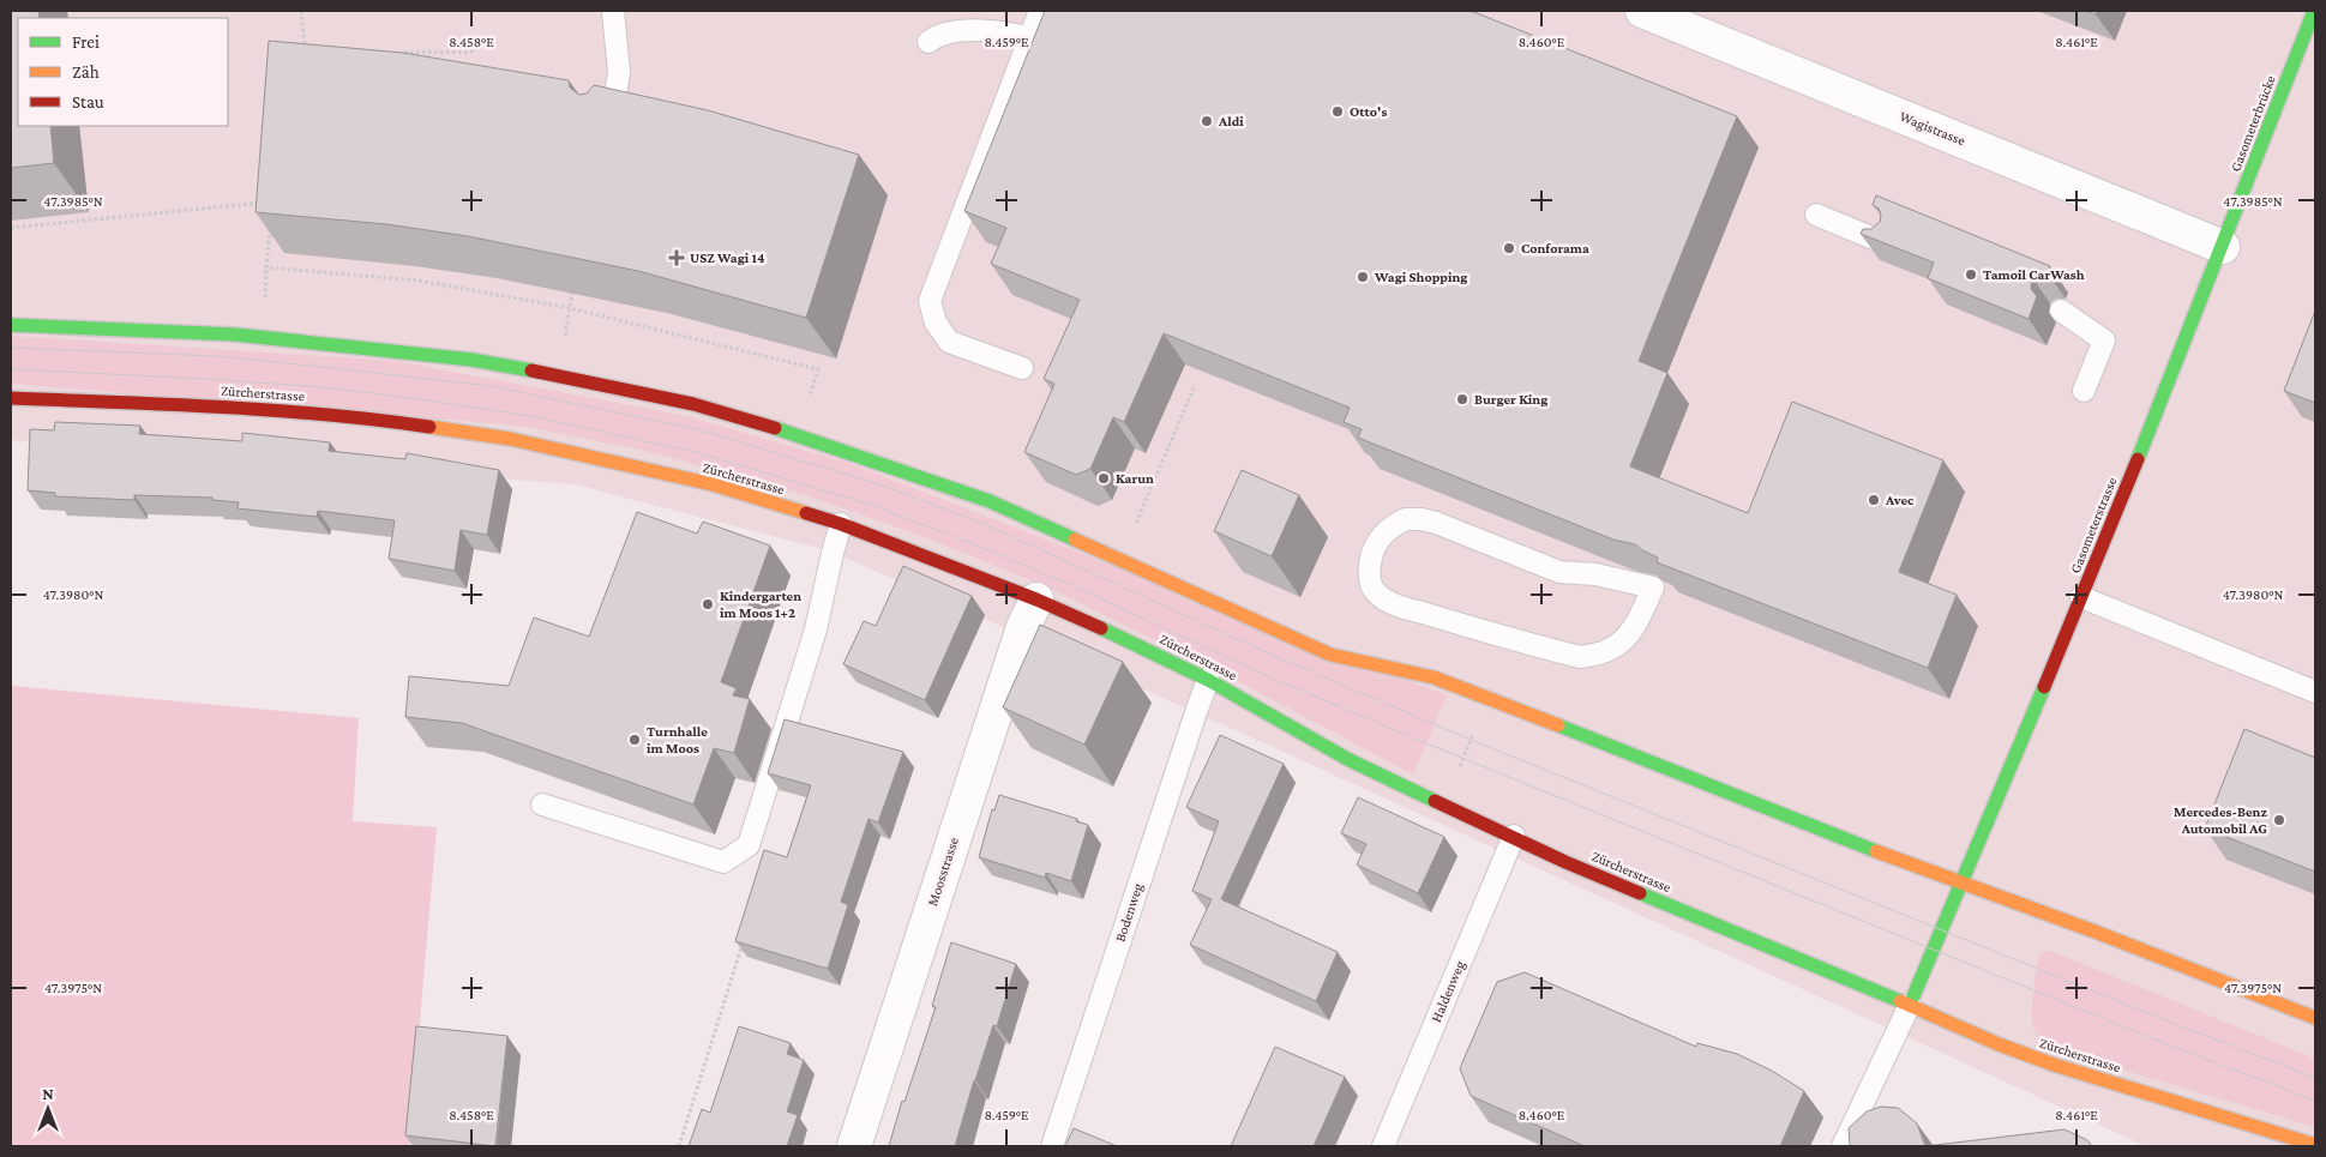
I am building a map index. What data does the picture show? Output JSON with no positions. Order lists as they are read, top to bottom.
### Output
{
  "streets": {
    "main road": ["Gasometerbrücke", "Zürcherstrasse", "Gasometerstrasse"],
    "street": ["Wagistrasse", "Moosstrasse"],
    "lane": ["Bodenweg", "Haldenweg"]
  },
  "crossings": [
    ["Gasometerbrücke", "Wagistrasse"],
    ["Gasometerbrücke", "Gasometerstrasse"],
    ["Wagistrasse", "Gasometerstrasse"],
    ["Zürcherstrasse", "Gasometerstrasse"],
    ["Zürcherstrasse", "Moosstrasse"],
    ["Zürcherstrasse", "Bodenweg"],
    ["Zürcherstrasse", "Haldenweg"]
  ],
  "places": {
    "other": [
      "Otto's",
      "Aldi",
      "Conforama",
      "Tamoil CarWash",
      "Wagi Shopping",
      "Burger King",
      "Karun",
      "Avec",
      "Kindergarten im Moos 1+2",
      "Turnhalle im Moos",
      "Mercedes-Benz Automobil AG"
    ],
    "health": ["USZ Wagi 14"]
  },
  "legend": ["Frei", "Zäh", "Stau"],
  "north": "top",
  "coordinates": [
    "8.458°E",
    "8.459°E",
    "8.460°E",
    "8.461°E",
    "47.3985°N",
    "47.3980°N",
    "47.3975°N"
  ]
}
